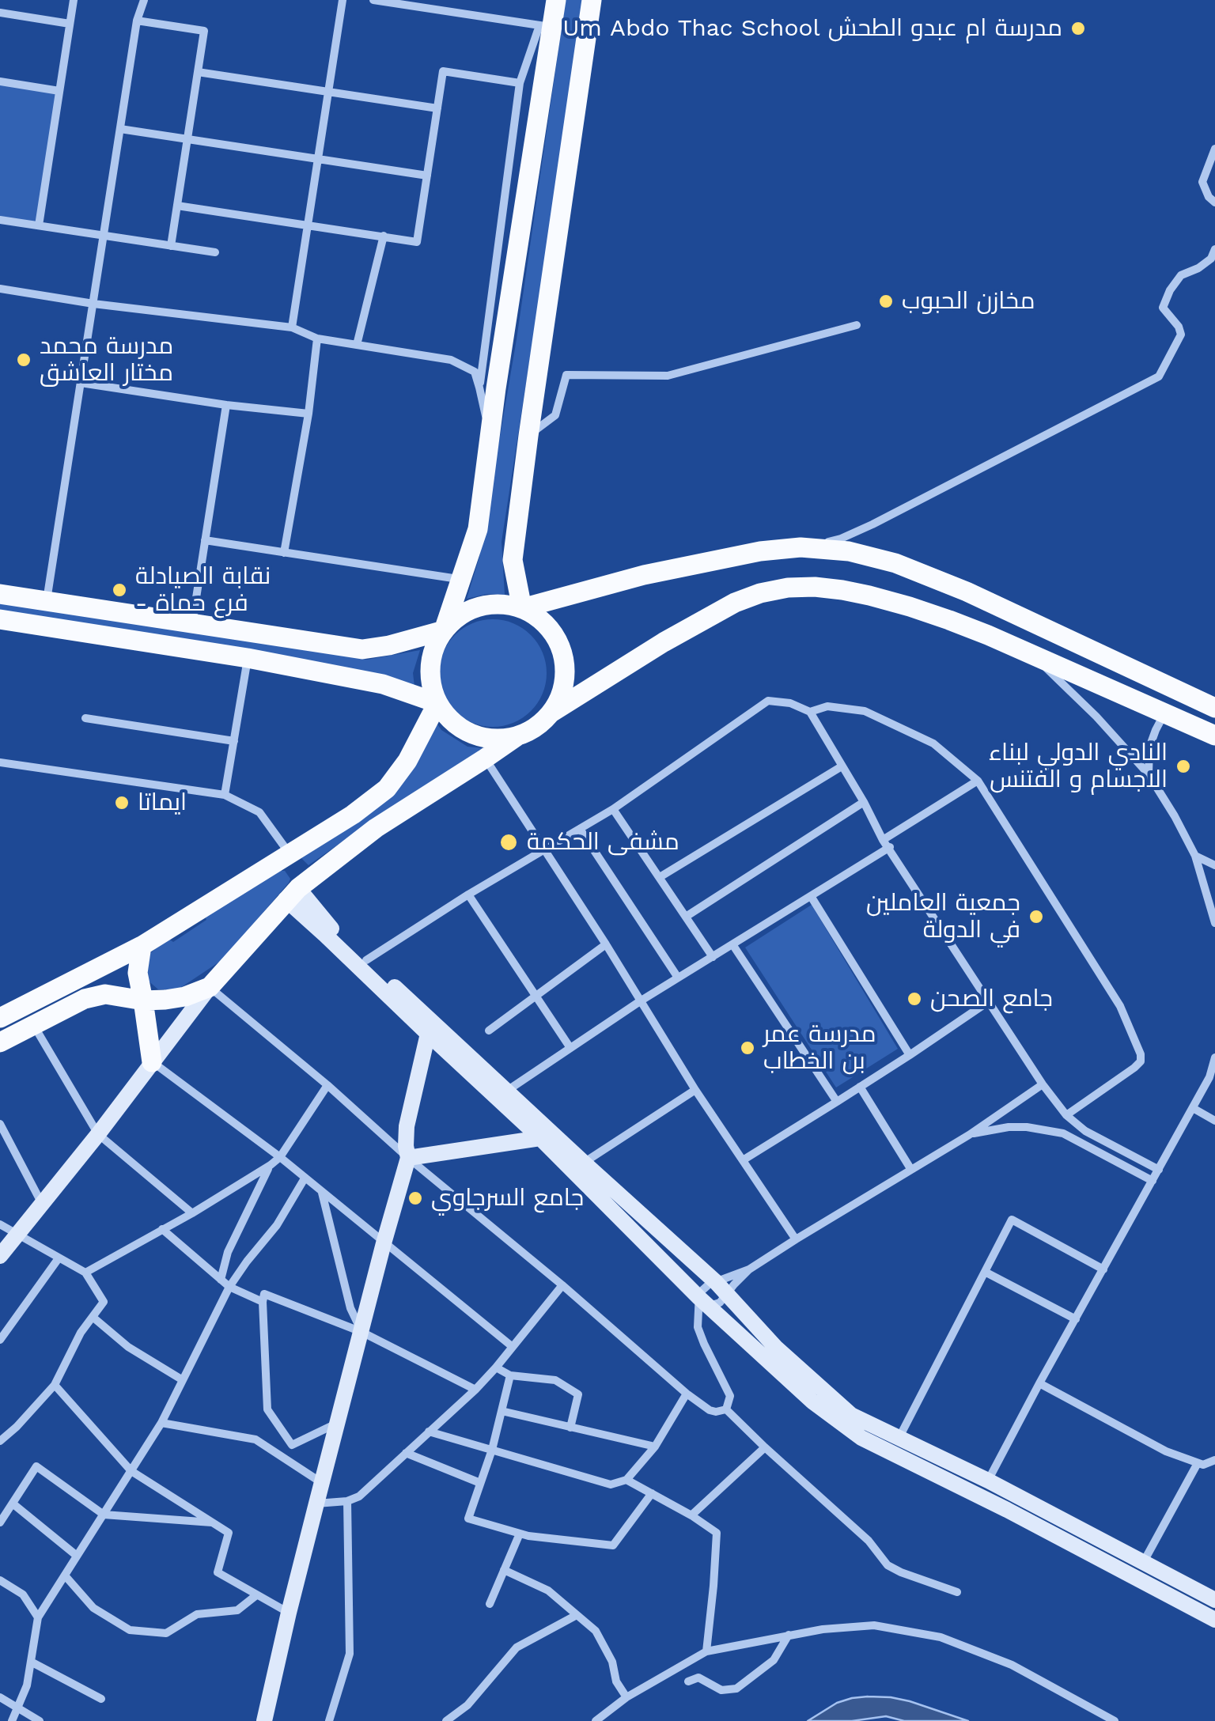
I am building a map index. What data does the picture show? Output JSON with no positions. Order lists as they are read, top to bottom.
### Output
{
  "places": [
    "Um Abdo Thac School مدرسة ام عبدو الطحش",
    "مخازن الحبوب",
    "مدرسة محمد مختار العاشق",
    "نقابة الصيادلة - فرع حماة",
    "النادي الدولي لبناء الاجسام و الفتنس",
    "ايماتا",
    "مشفى الحكمة",
    "جمعية العاملين في الدولة",
    "جامع الصحن",
    "مدرسة عمر بن الخطاب",
    "جامع السرجاوي"
  ]
}
